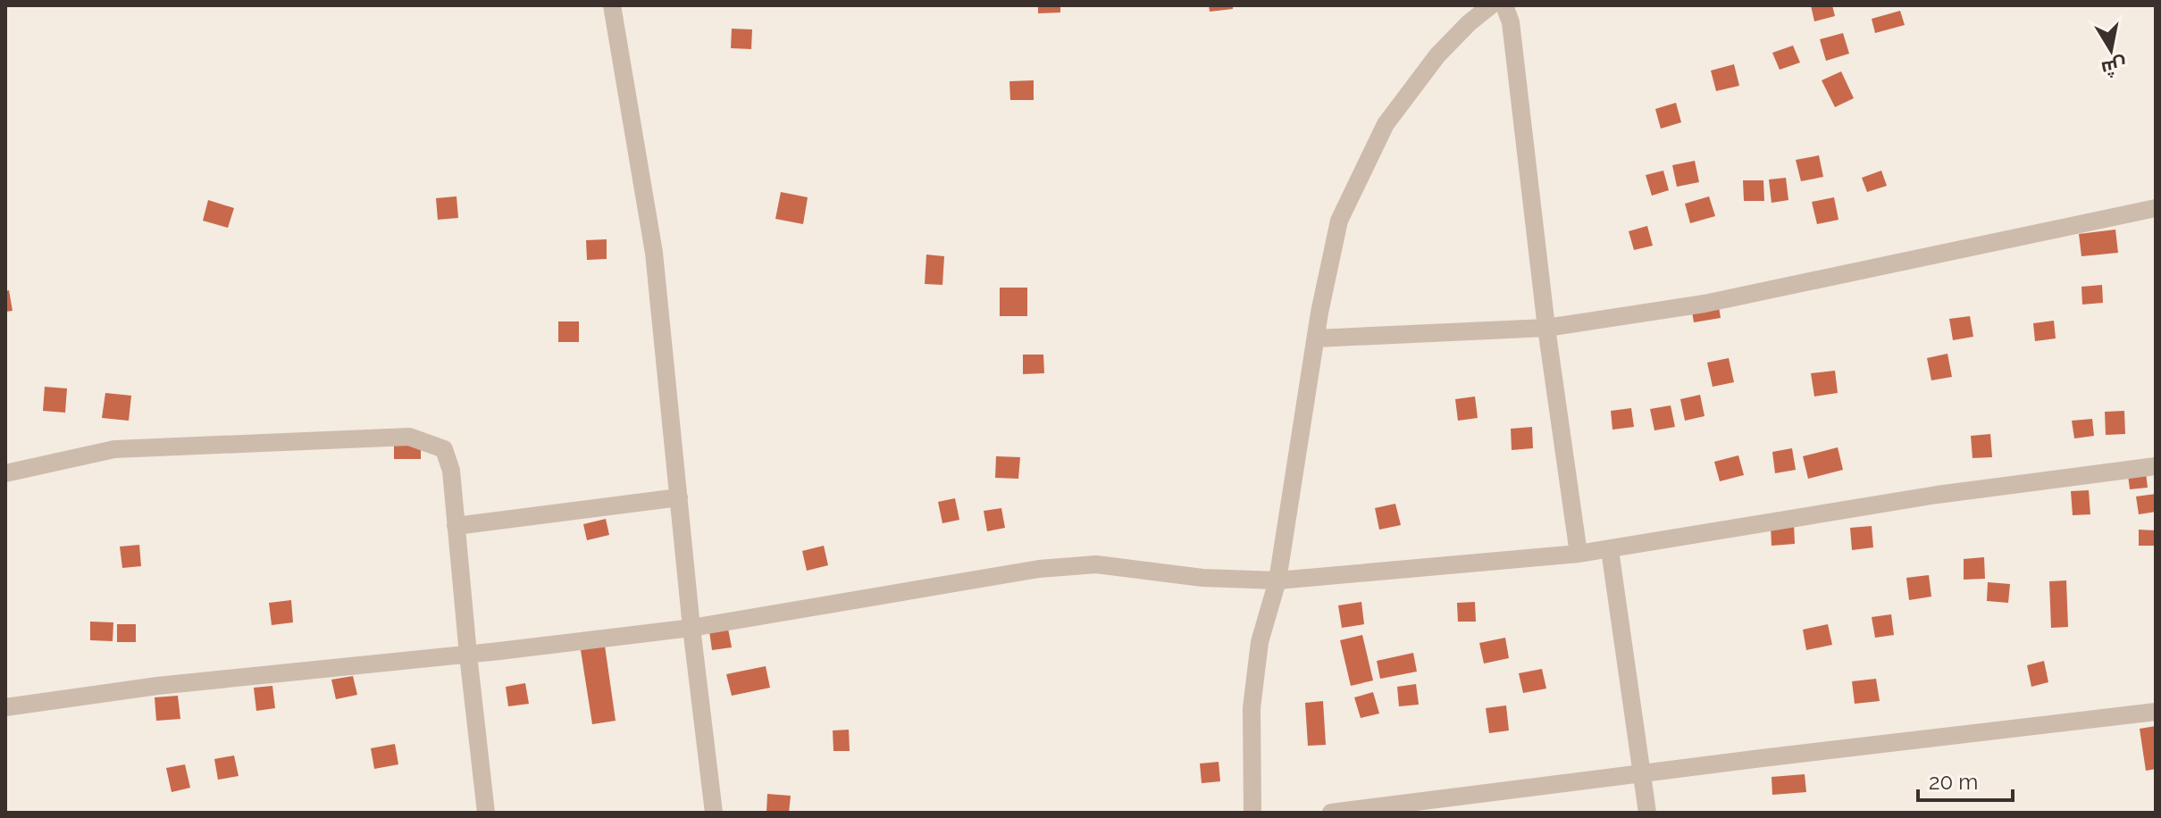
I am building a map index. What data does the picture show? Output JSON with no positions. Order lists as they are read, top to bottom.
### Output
{
  "scale_bar": "20 m",
  "north": "bottom"
}
